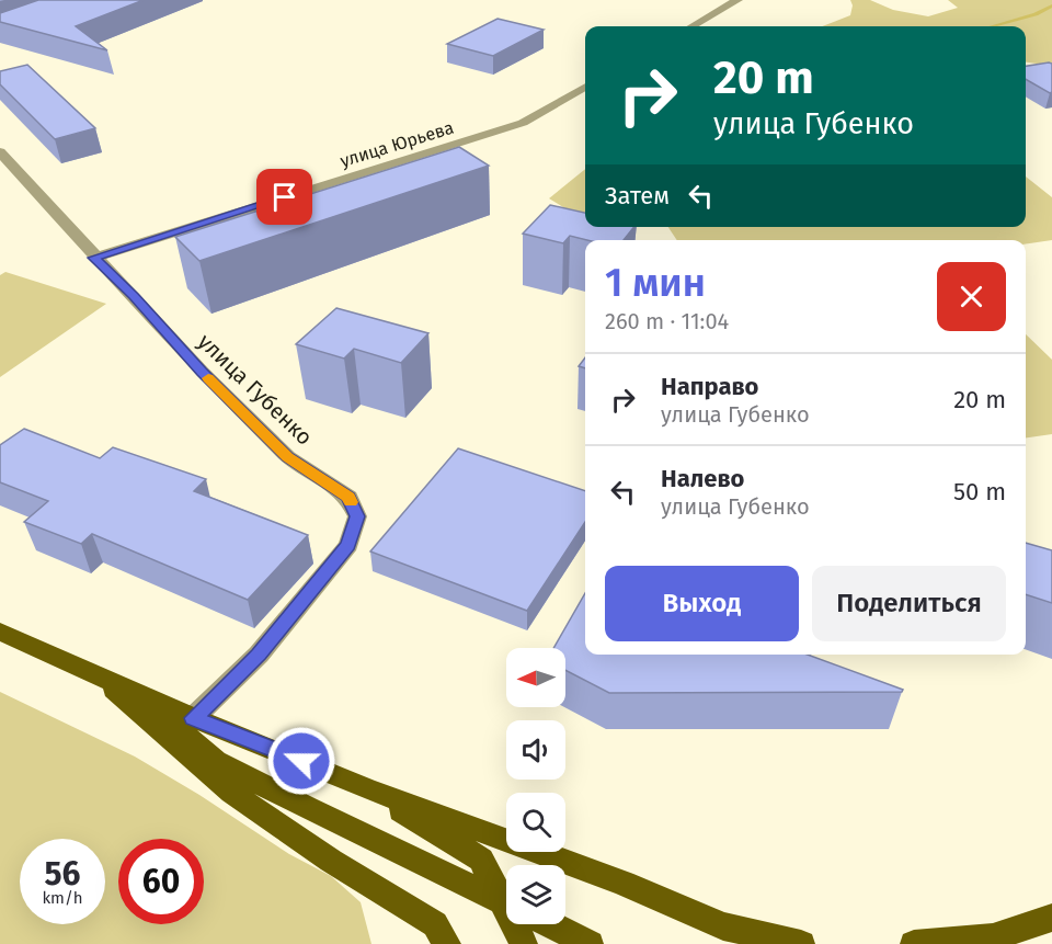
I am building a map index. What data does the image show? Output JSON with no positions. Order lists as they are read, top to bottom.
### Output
{
  "streets": {
    "street": ["улица Юрьева", "улица Губенко"]
  },
  "crossings": [
    ["улица Юрьева", "улица Губенко"]
  ],
  "north": "left",
  "page": {
    "turn": ["20 m", "улица Губенко"],
    "then": "Затем",
    "heading": ["1 мин", "260 m · 11:04"],
    "list": [
      {
        "name": "Направо",
        "note": "улица Губенко",
        "value": "20 m"
      },
      {
        "name": "Налево",
        "note": "улица Губенко",
        "value": "50 m"
      }
    ],
    "buttons": ["Выход", "Поделиться"],
    "speed": "56 km/h",
    "limit": "60"
  }
}
